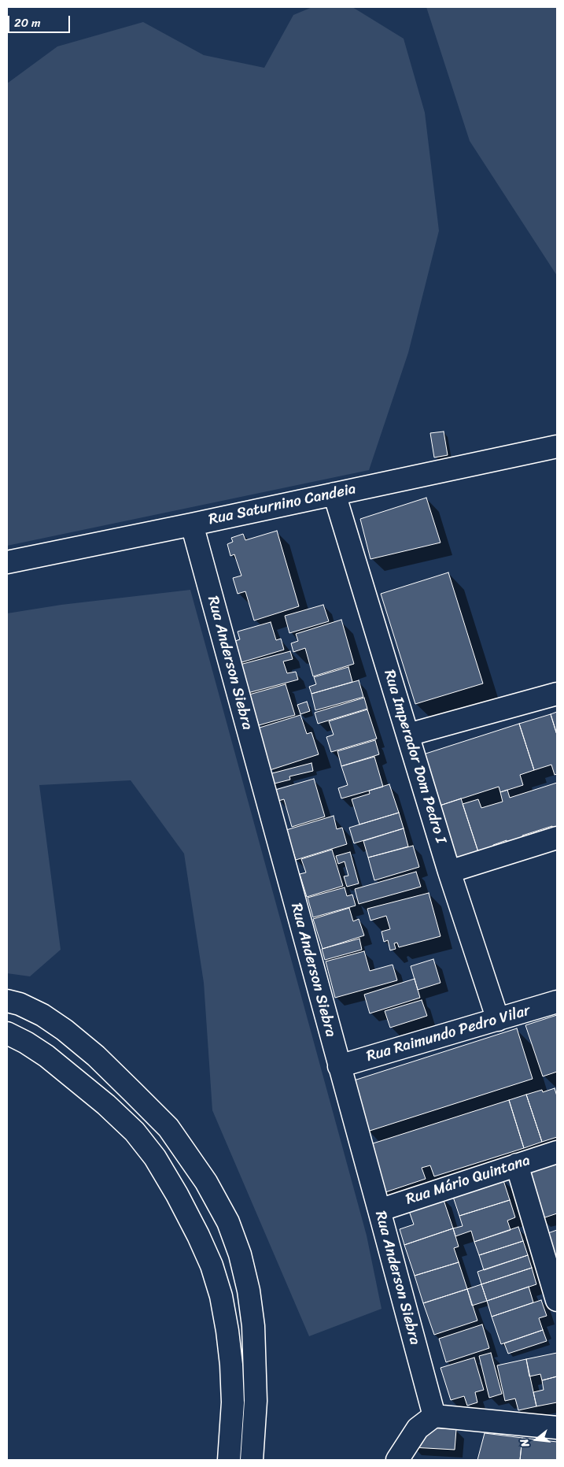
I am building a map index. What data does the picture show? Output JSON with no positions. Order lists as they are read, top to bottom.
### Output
{
  "streets": {
    "street": [
      "Rua Saturnino Candeia",
      "Rua Anderson Siebra",
      "Rua Imperador Dom Pedro I",
      "Rua Raimundo Pedro Vilar",
      "Rua Mário Quintana"
    ]
  },
  "crossings": [
    ["Rua Saturnino Candeia", "Rua Anderson Siebra"],
    ["Rua Saturnino Candeia", "Rua Imperador Dom Pedro I"],
    ["Rua Anderson Siebra", "Rua Raimundo Pedro Vilar"],
    ["Rua Anderson Siebra", "Rua Mário Quintana"],
    ["Rua Imperador Dom Pedro I", "Rua Raimundo Pedro Vilar"]
  ],
  "scale_bar": "20 m",
  "north": "left"
}
